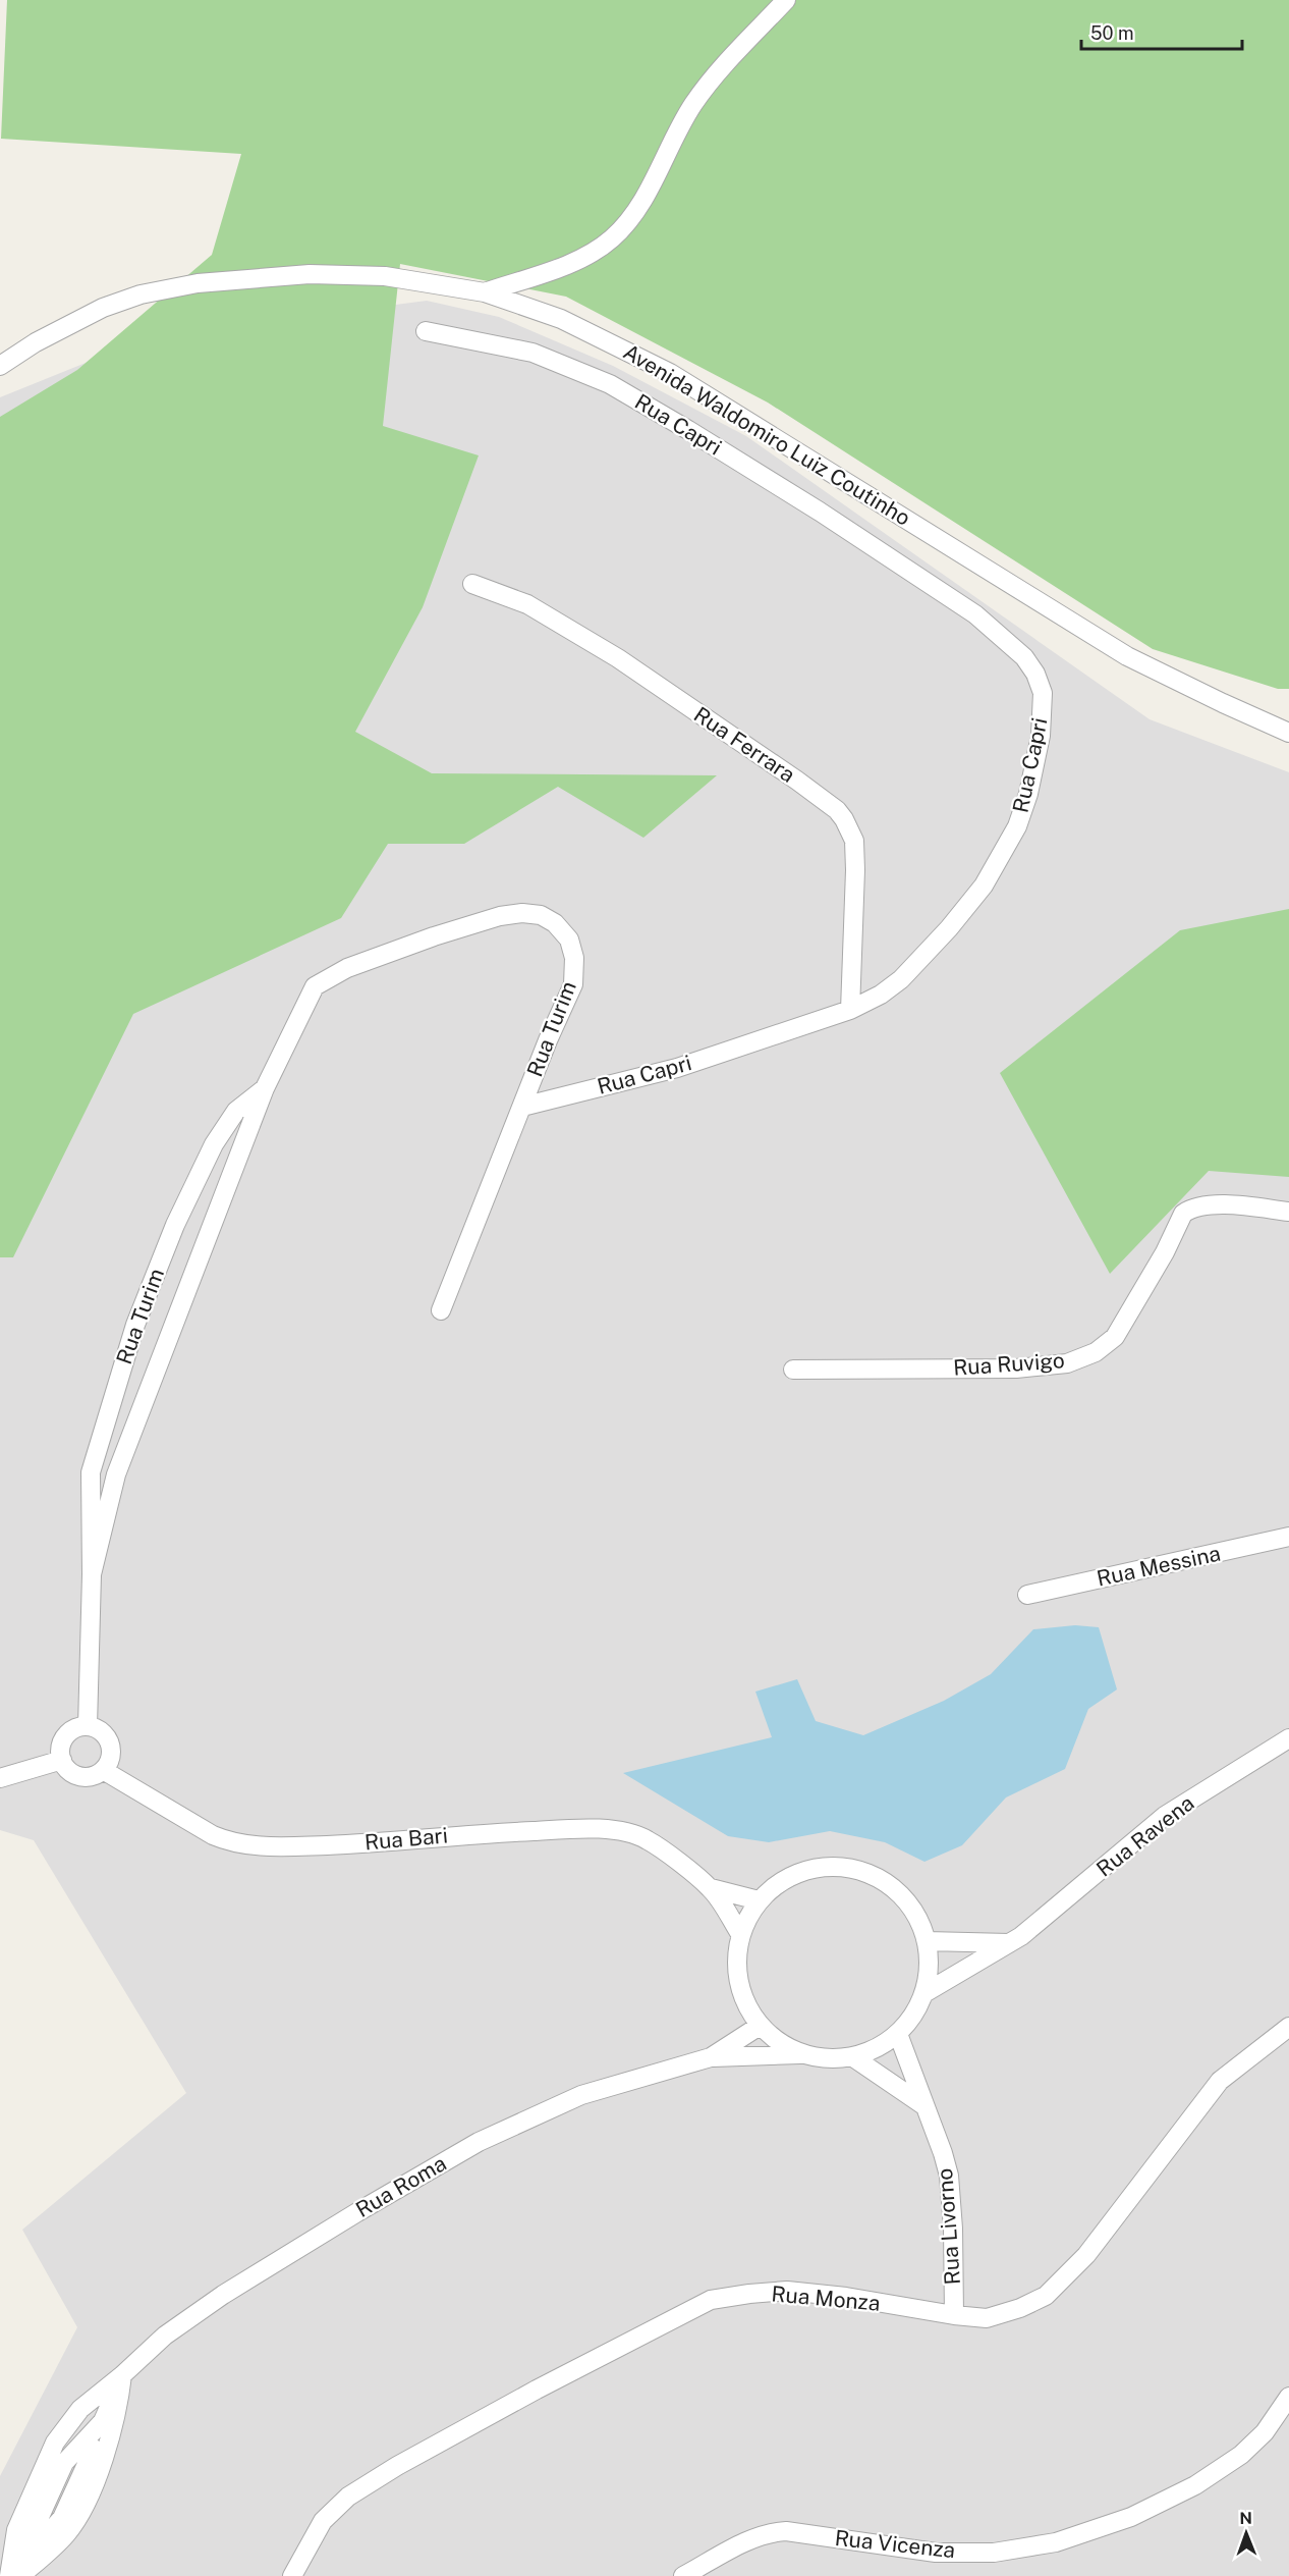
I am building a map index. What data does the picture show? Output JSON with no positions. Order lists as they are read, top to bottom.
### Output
{
  "streets": {
    "street": [
      "Rua Capri",
      "Avenida Waldomiro Luiz Coutinho",
      "Rua Ferrara",
      "Rua Turim",
      "Rua Ruvigo",
      "Rua Messina",
      "Rua Ravena",
      "Rua Bari",
      "Rua Roma",
      "Rua Livorno",
      "Rua Monza",
      "Rua Vicenza"
    ]
  },
  "crossings": [
    ["Rua Capri", "Rua Ferrara"],
    ["Rua Capri", "Rua Turim"],
    ["Rua Turim", "Rua Bari"],
    ["Rua Ravena", "Rua Bari"],
    ["Rua Ravena", "Rua Roma"],
    ["Rua Ravena", "Rua Livorno"],
    ["Rua Bari", "Rua Roma"],
    ["Rua Bari", "Rua Livorno"],
    ["Rua Roma", "Rua Livorno"],
    ["Rua Livorno", "Rua Monza"]
  ],
  "scale_bar": "50 m",
  "north": "top"
}
